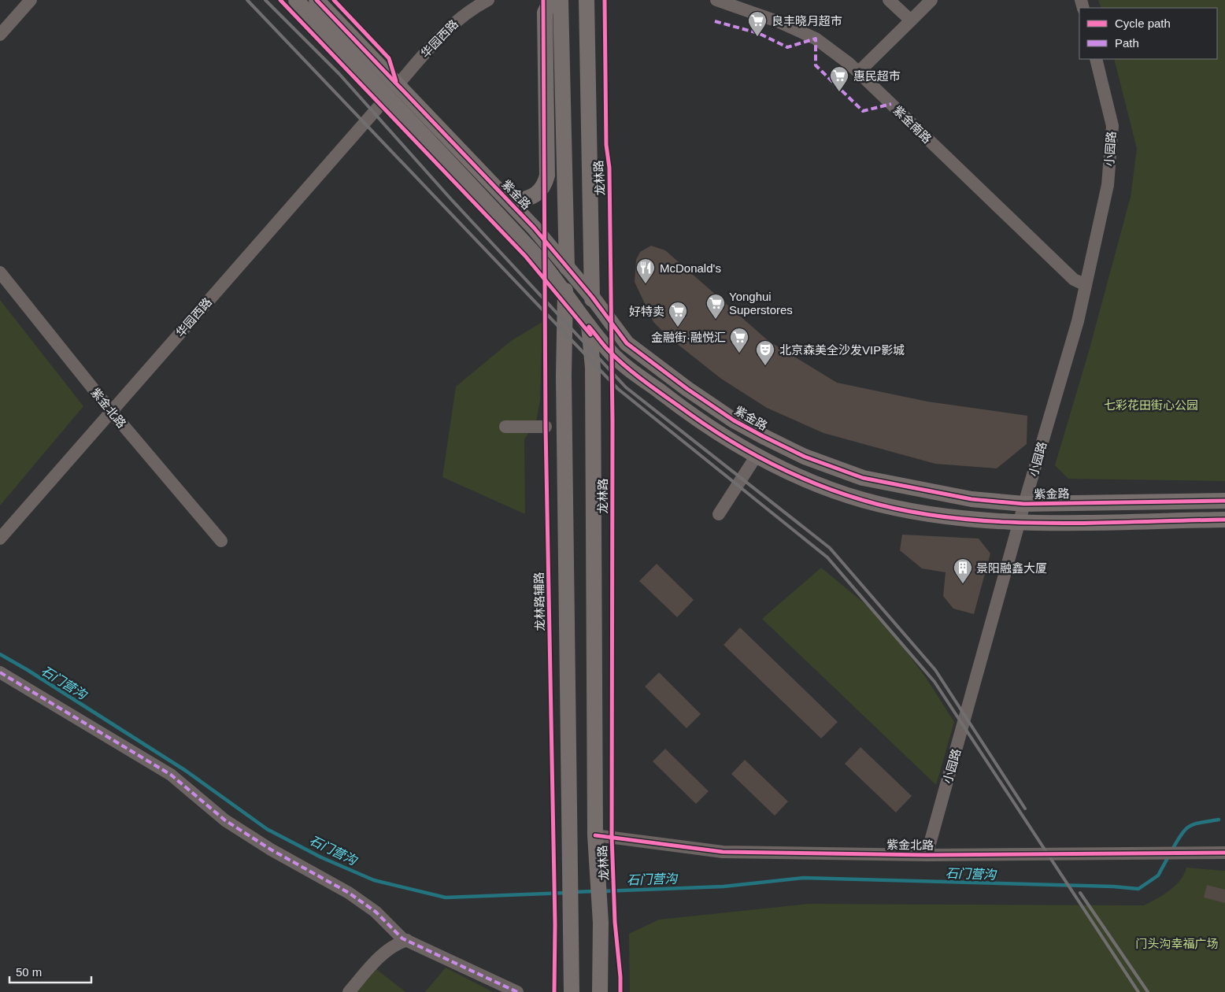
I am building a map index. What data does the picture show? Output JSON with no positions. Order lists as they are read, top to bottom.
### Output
{
  "streets": {
    "main road": ["龙林路", "紫金路"],
    "street": [
      "华园西路",
      "紫金南路",
      "小园路",
      "紫金北路"
    ],
    "cycle path": ["龙林路辅路"]
  },
  "crossings": [
    ["华园西路", "紫金路"],
    ["华园西路", "紫金北路"],
    ["紫金南路", "小园路"],
    ["小园路", "紫金路"],
    ["小园路", "紫金北路"],
    ["龙林路", "紫金路"],
    ["龙林路", "紫金北路"]
  ],
  "water": ["石门营沟"],
  "parks": ["七彩花田街心公园", "门头沟幸福广场"],
  "places": {
    "supermarket": [
      "良丰晓月超市",
      "惠民超市",
      "Yonghui Superstores",
      "好特卖",
      "金融街·融悦汇"
    ],
    "restaurant": ["McDonald's"],
    "theatre": ["北京森美全沙发VIP影城"],
    "building": ["景阳融鑫大厦"]
  },
  "legend": ["Cycle path", "Path"],
  "scale_bar": "50 m"
}
